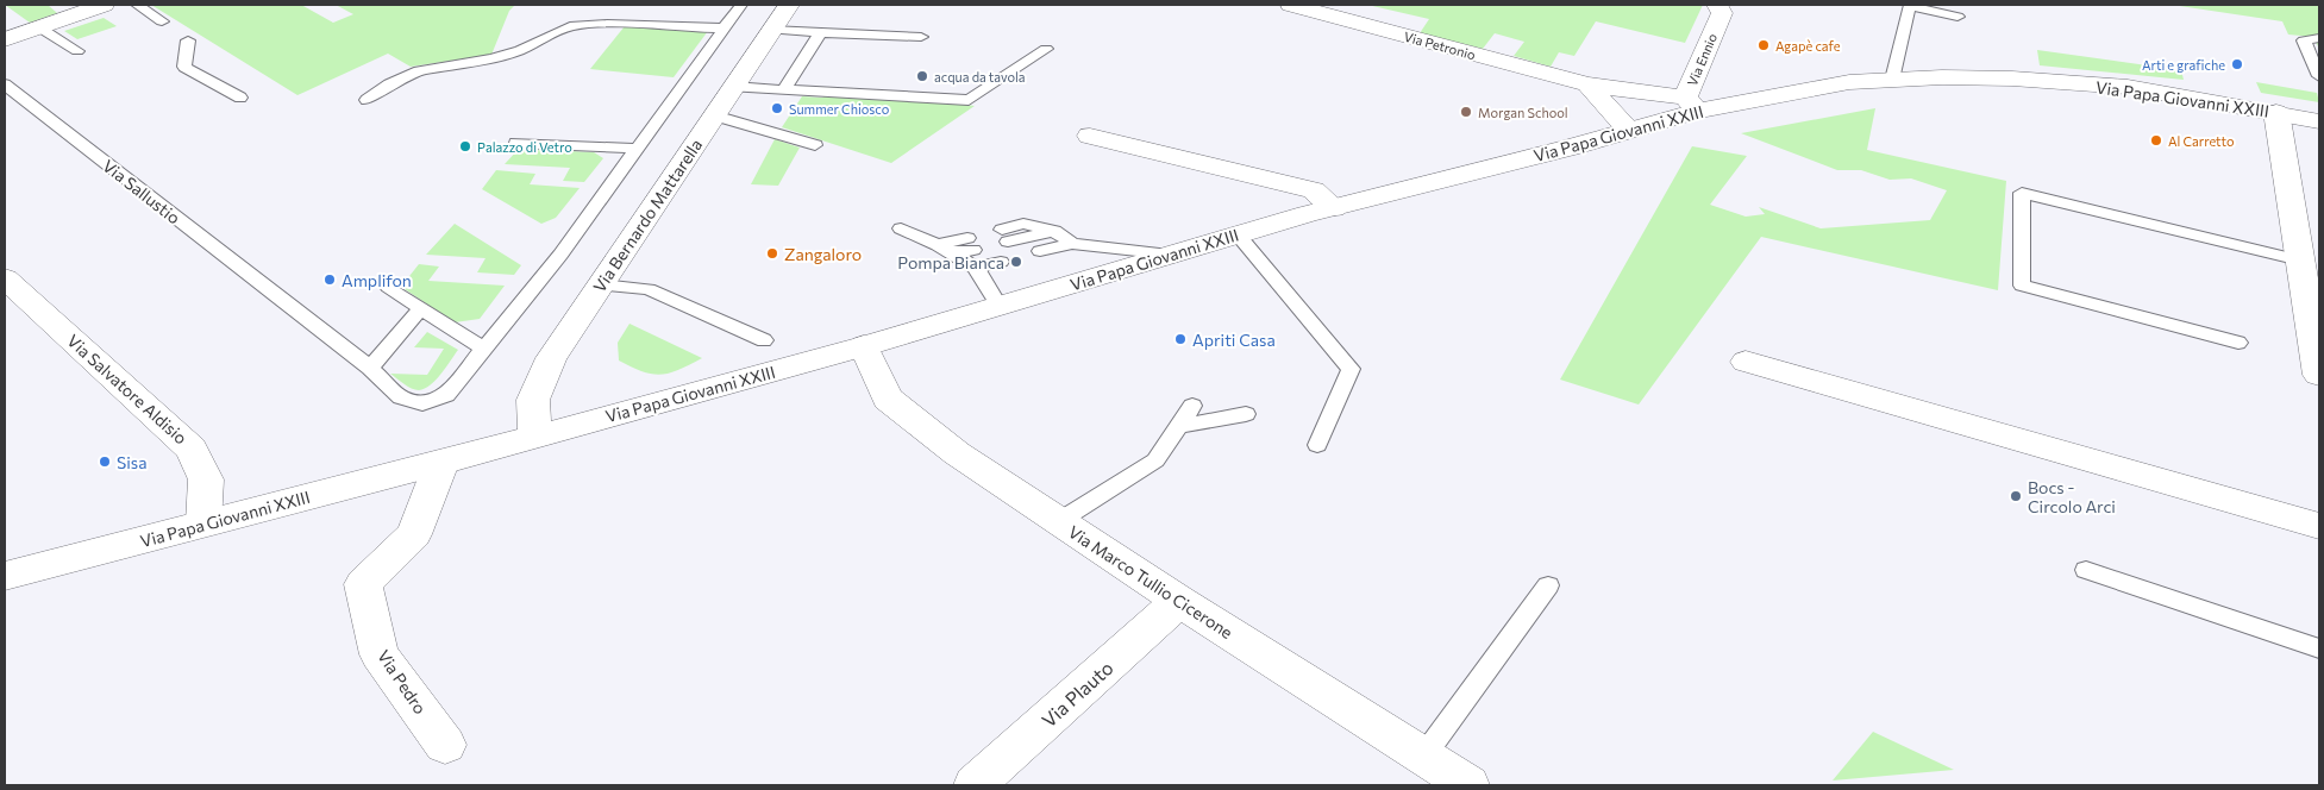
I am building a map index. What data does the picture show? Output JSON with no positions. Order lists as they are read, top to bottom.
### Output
{
  "streets": {
    "street": [
      "Via Petronio",
      "Via Ennio",
      "Via Papa Giovanni XXIII",
      "Via Bernardo Mattarella",
      "Via Salvatore Aldisio",
      "Via Marco Tullio Cicerone",
      "Via Pedro",
      "Via Plauto"
    ],
    "lane": ["Via Sallustio"]
  },
  "crossings": [
    ["Via Petronio", "Via Ennio"],
    ["Via Petronio", "Via Papa Giovanni XXIII"],
    ["Via Ennio", "Via Papa Giovanni XXIII"],
    ["Via Papa Giovanni XXIII", "Via Bernardo Mattarella"],
    ["Via Papa Giovanni XXIII", "Via Salvatore Aldisio"],
    ["Via Papa Giovanni XXIII", "Via Marco Tullio Cicerone"],
    ["Via Papa Giovanni XXIII", "Via Pedro"],
    ["Via Marco Tullio Cicerone", "Via Plauto"]
  ],
  "places": [
    "Agapè cafe",
    "Arti e grafiche",
    "acqua da tavola",
    "Summer Chiosco",
    "Morgan School",
    "Al Carretto",
    "Palazzo di Vetro",
    "Zangaloro",
    "Pompa Bianca",
    "Amplifon",
    "Apriti Casa",
    "Sisa",
    "Bocs - Circolo Arci"
  ]
}
